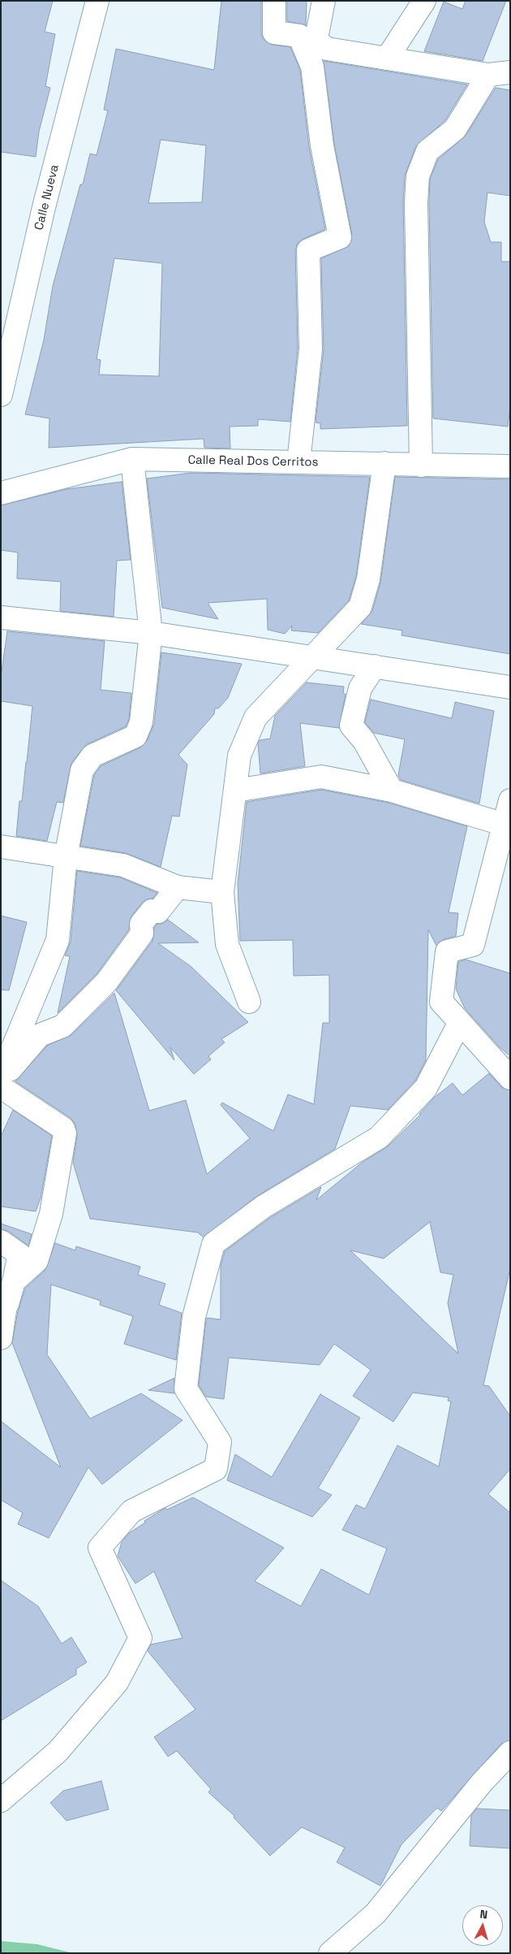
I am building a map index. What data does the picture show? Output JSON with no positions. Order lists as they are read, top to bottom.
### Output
{
  "streets": {
    "street": ["Calle Nueva", "Calle Real Dos Cerritos"]
  },
  "north": "top"
}
